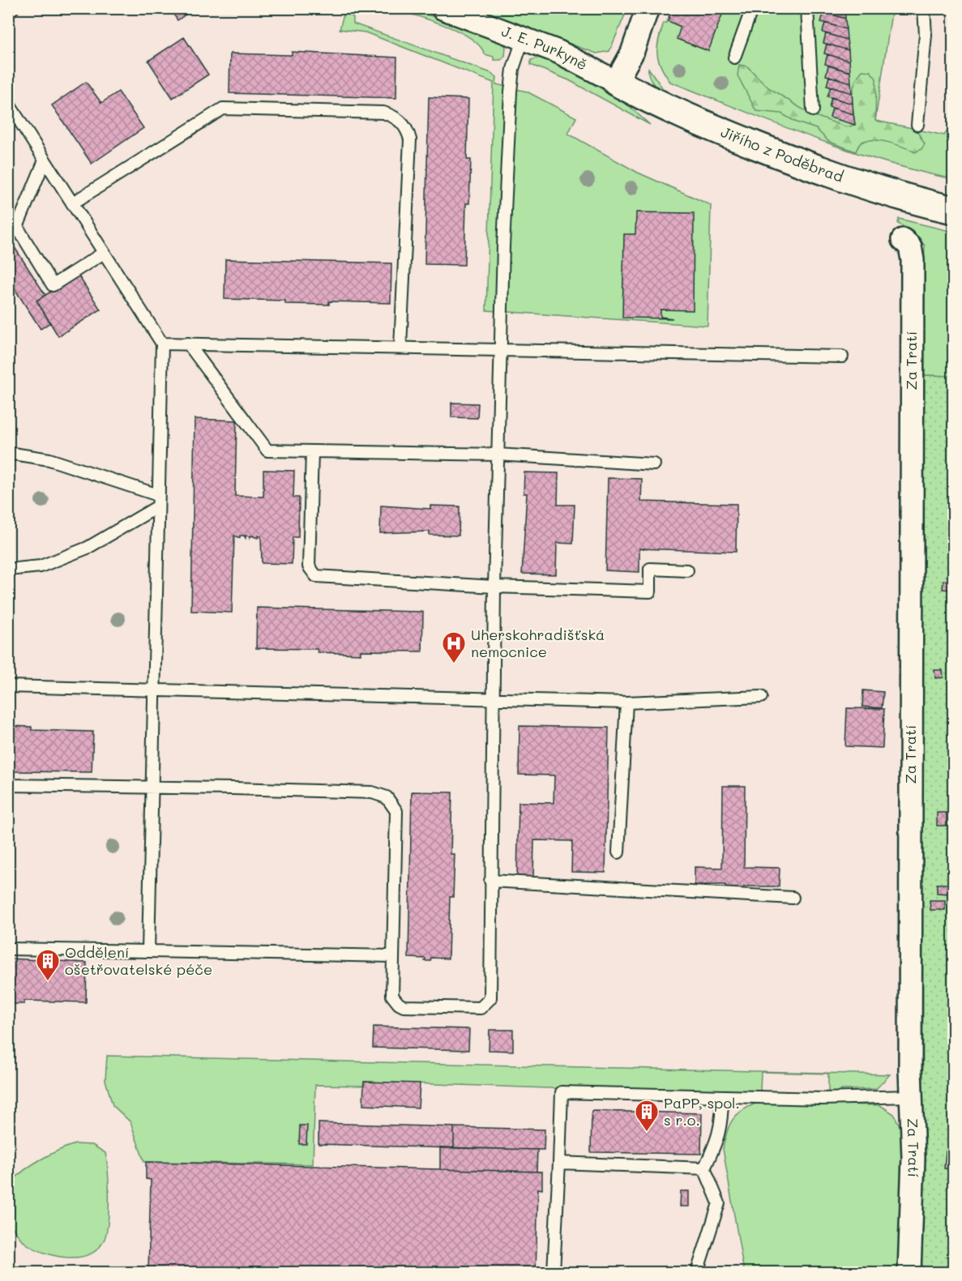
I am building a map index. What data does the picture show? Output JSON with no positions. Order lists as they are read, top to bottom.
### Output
{
  "streets": {
    "street": ["J. E. Purkyně", "Jiřího z Poděbrad", "Za Tratí"]
  },
  "crossings": [
    ["J. E. Purkyně", "Jiřího z Poděbrad"]
  ],
  "places": {
    "hospital": ["Uherskohradišťská nemocnice"],
    "building": ["Oddělení ošetřovatelské péče", "PaPP, spol. s r.o."]
  }
}
